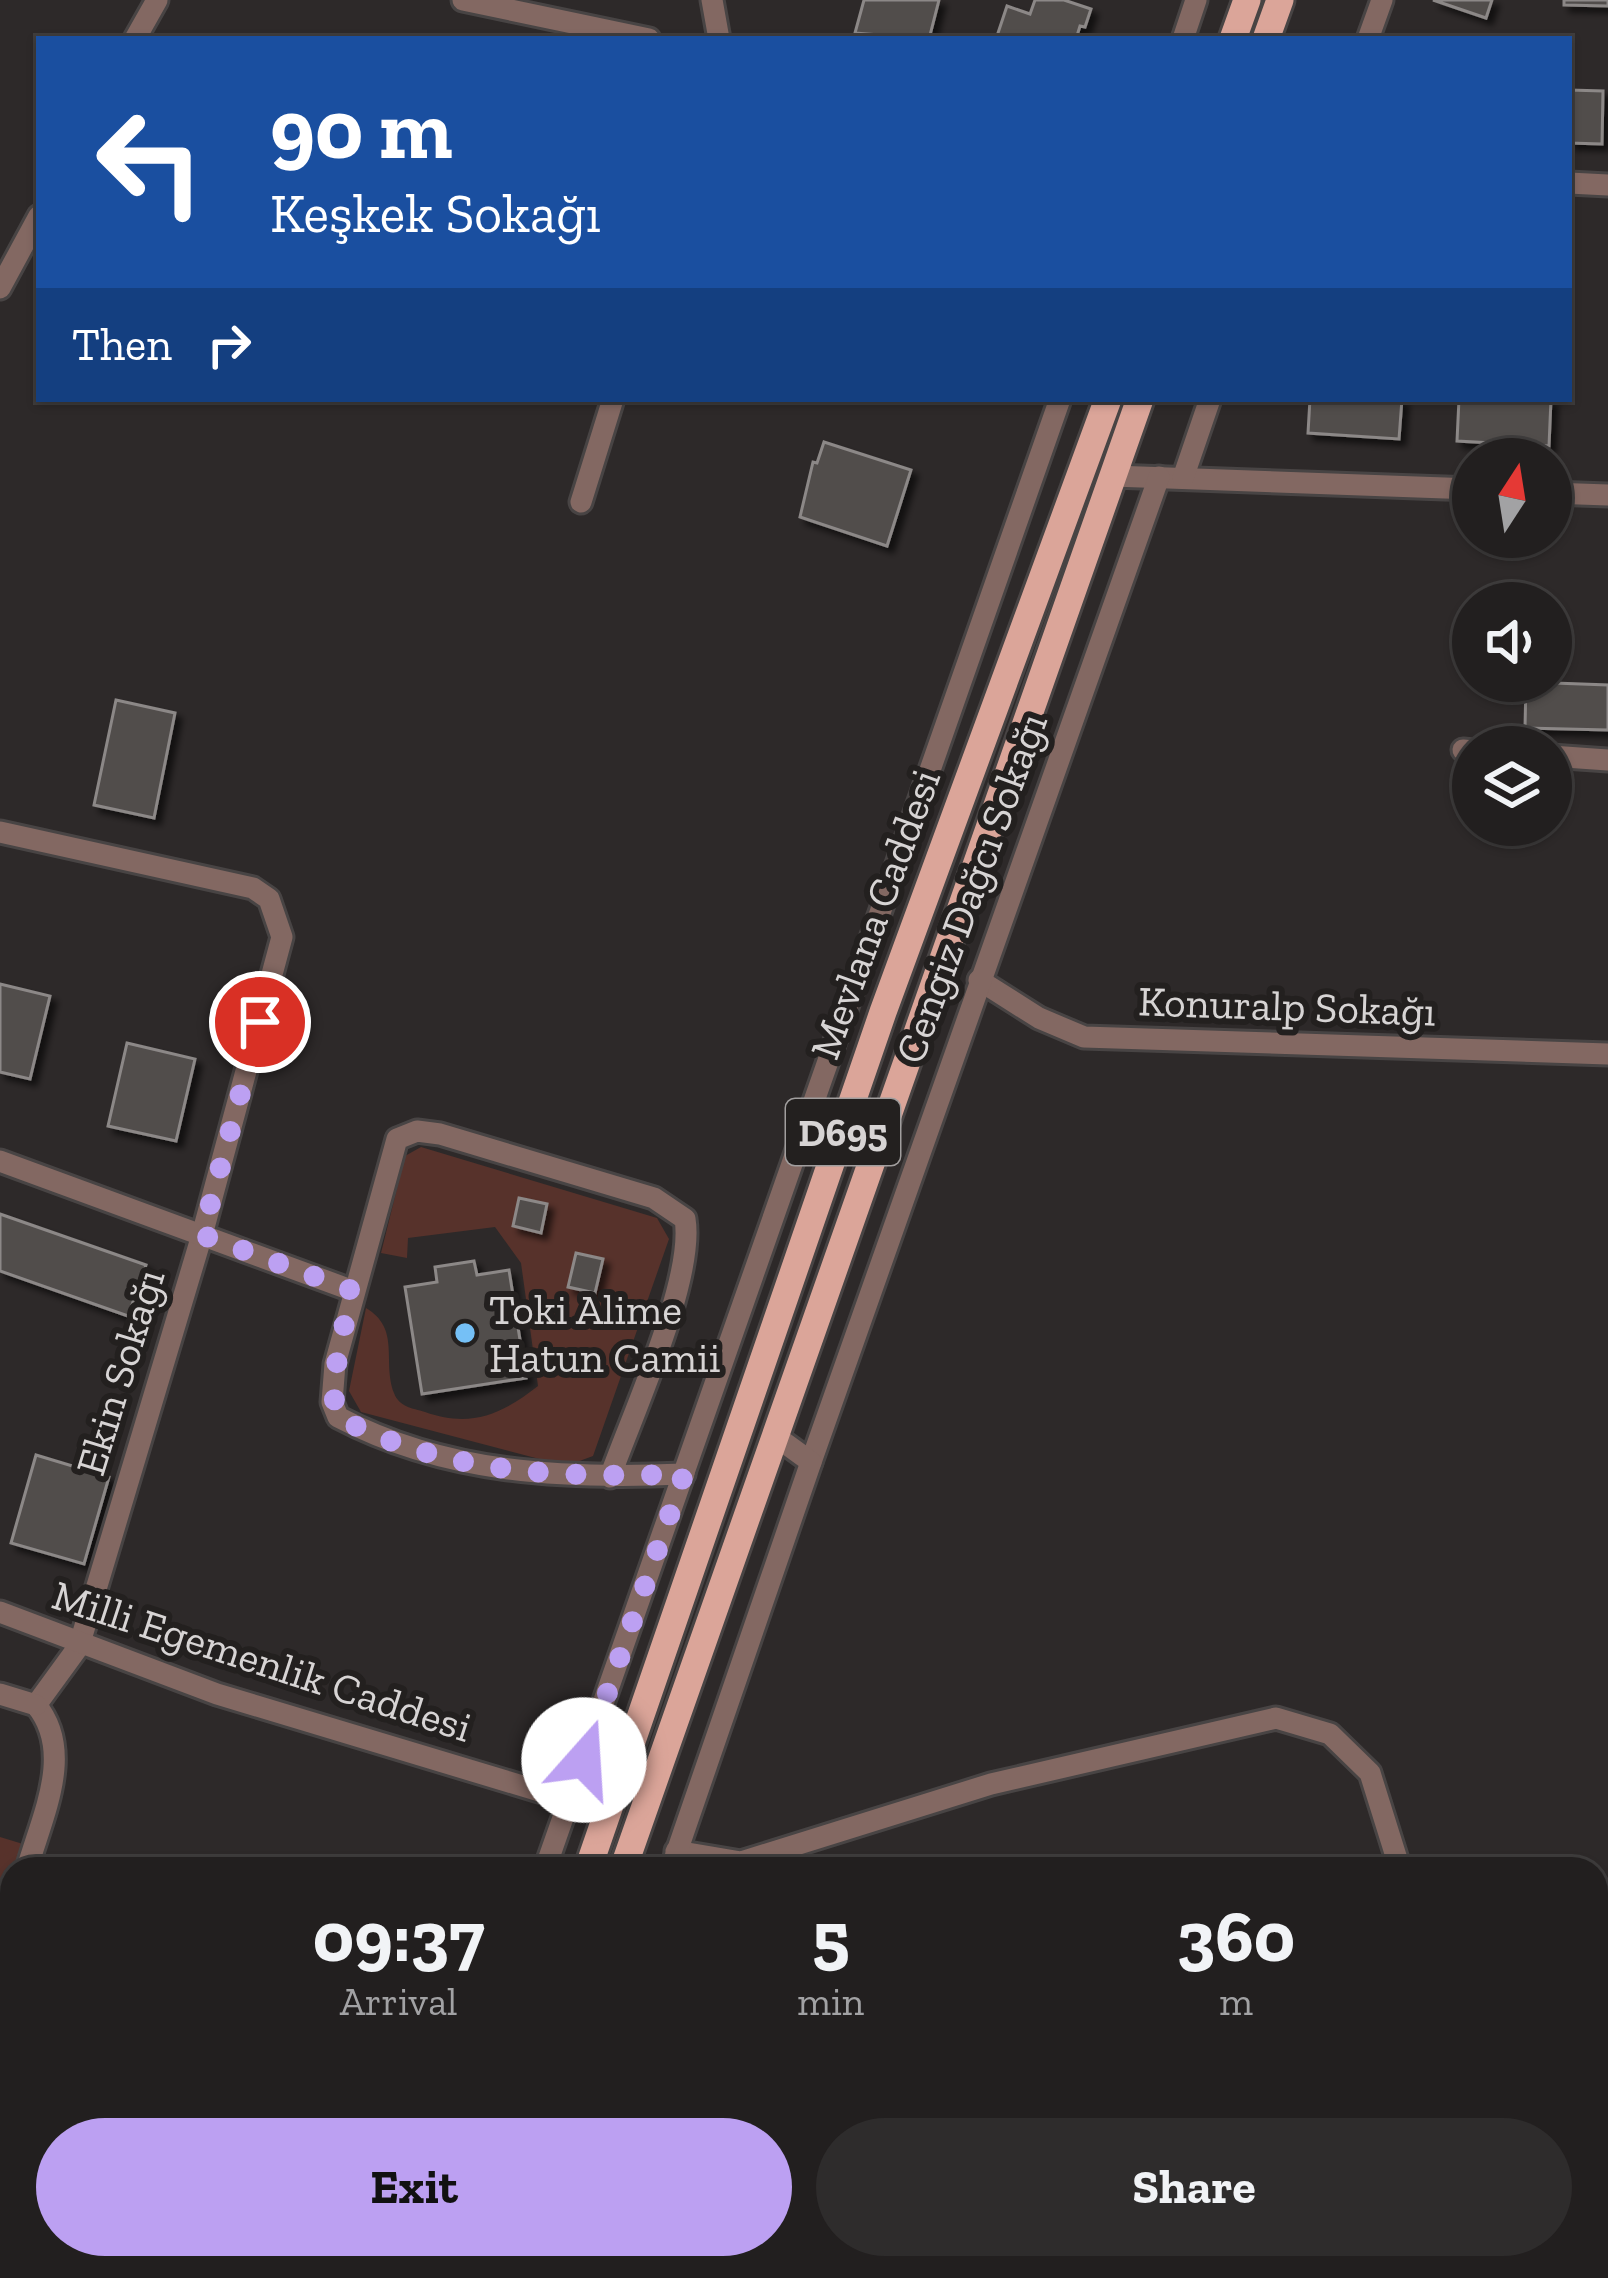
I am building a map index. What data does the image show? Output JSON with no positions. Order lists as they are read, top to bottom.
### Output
{
  "streets": {
    "main road": ["Mevlana Caddesi", "D695"],
    "street": [
      "Cengiz Dağcı Sokağı",
      "Konuralp Sokağı",
      "Ekin Sokağı",
      "Milli Egemenlik Caddesi"
    ]
  },
  "crossings": [
    ["Cengiz Dağcı Sokağı", "Konuralp Sokağı"],
    ["Ekin Sokağı", "Milli Egemenlik Caddesi"]
  ],
  "places": ["Toki Alime Hatun Camii"],
  "north": "top",
  "page": {
    "turn": ["90 m", "Keşkek Sokağı"],
    "then": "Then",
    "eta": [
      "09:37",
      "Arrival",
      "5",
      "min",
      "360",
      "m"
    ],
    "buttons": ["Exit", "Share"]
  }
}
